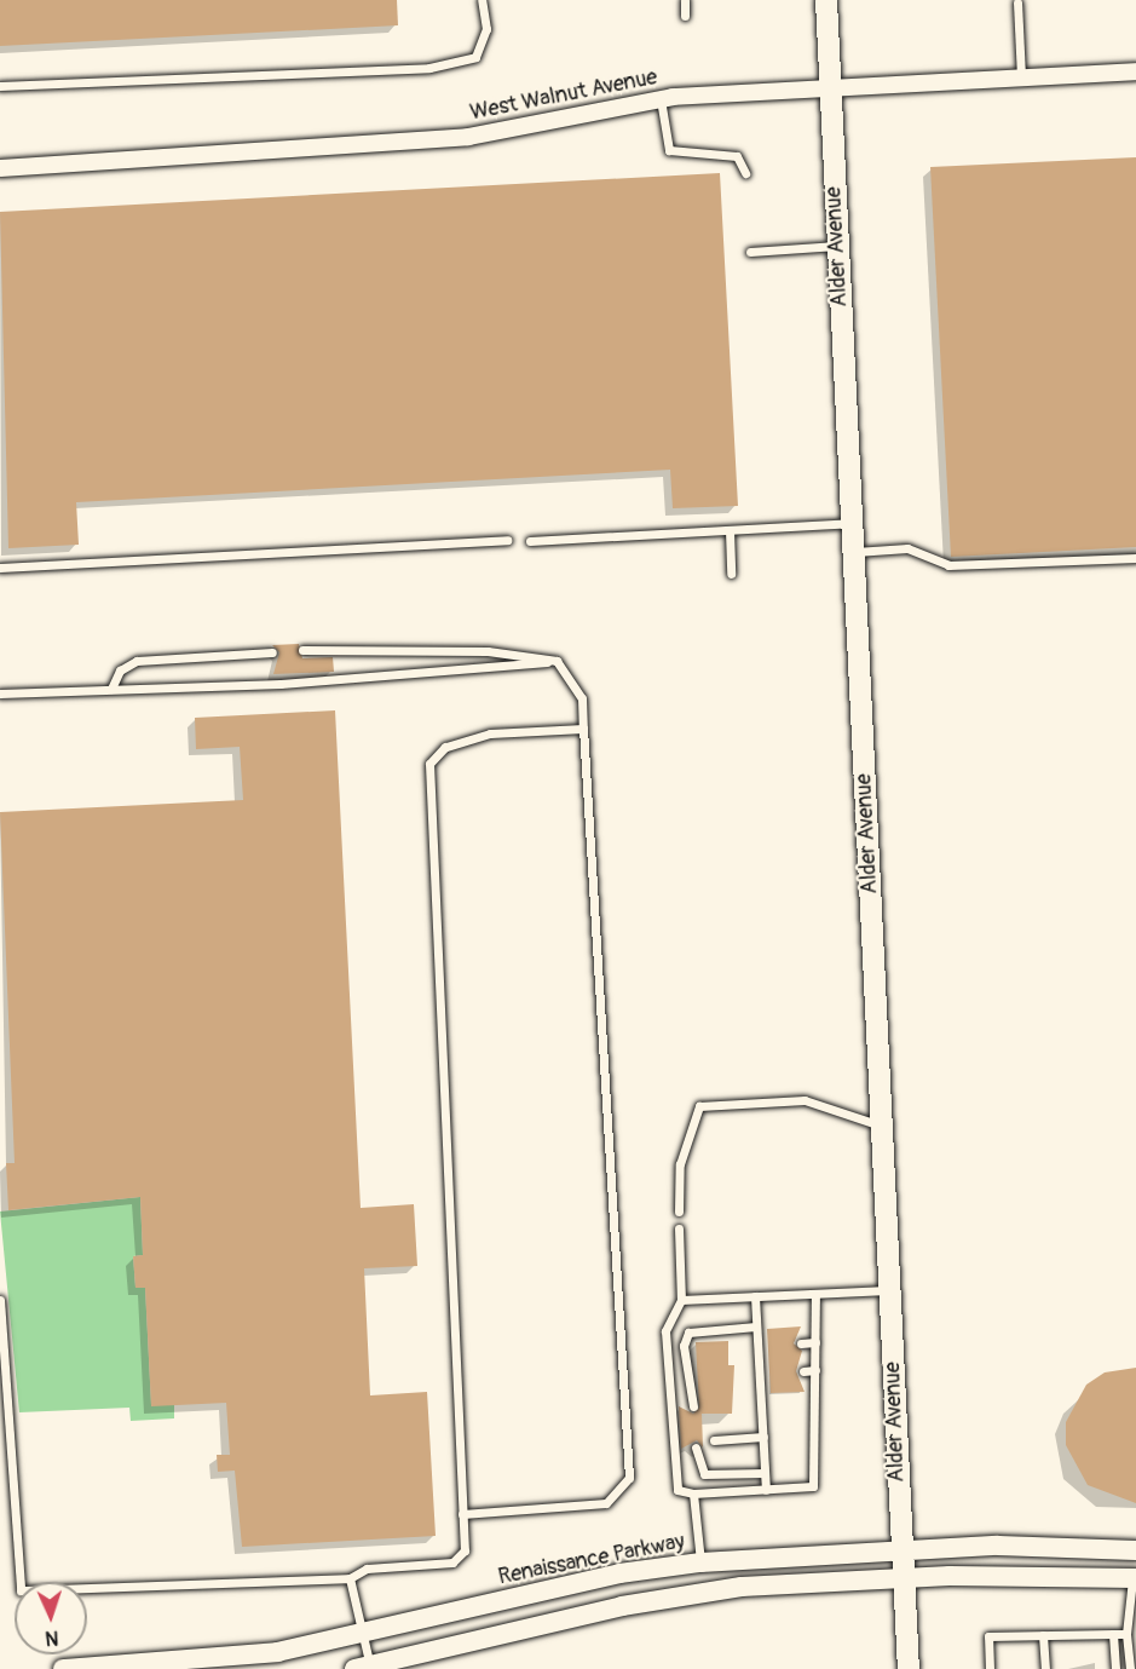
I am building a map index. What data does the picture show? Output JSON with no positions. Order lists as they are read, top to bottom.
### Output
{
  "streets": {
    "main road": ["Alder Avenue"],
    "street": ["West Walnut Avenue", "Renaissance Parkway"]
  },
  "crossings": [
    ["West Walnut Avenue", "Alder Avenue"],
    ["Alder Avenue", "Renaissance Parkway"]
  ],
  "north": "bottom"
}
